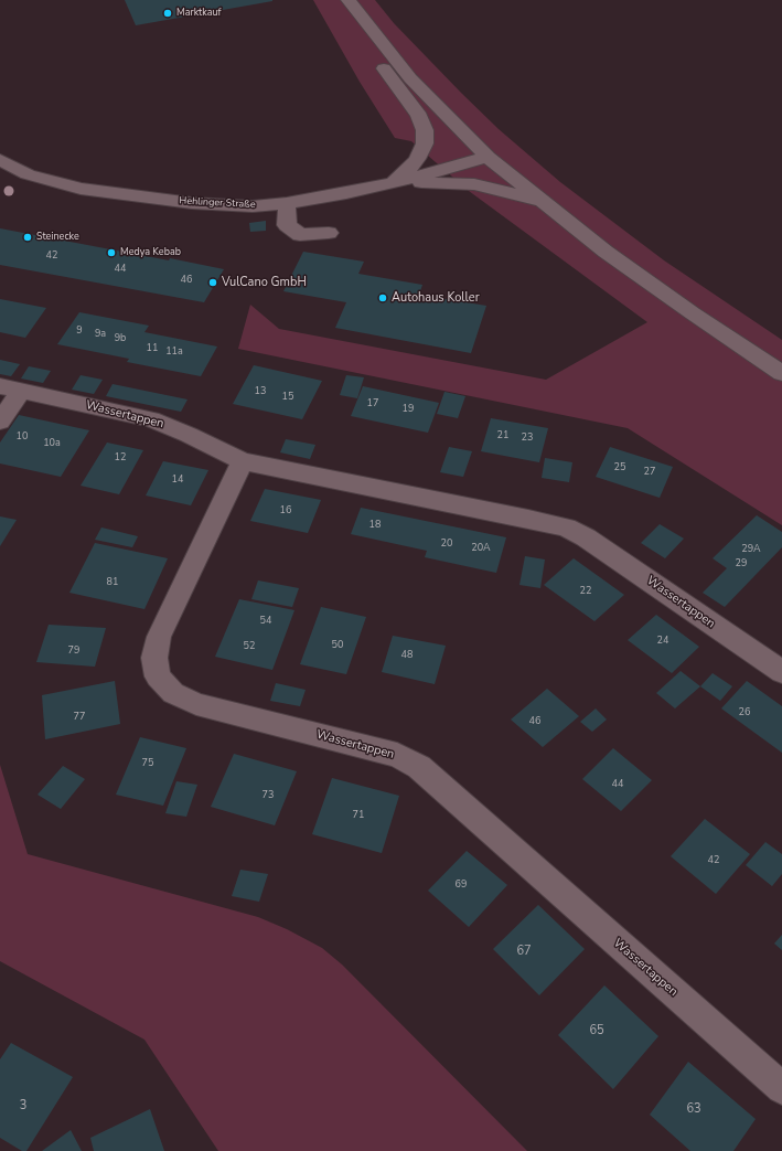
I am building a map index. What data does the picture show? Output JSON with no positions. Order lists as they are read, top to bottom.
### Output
{
  "streets": {
    "street": ["Hehlinger Straße", "Wassertappen"]
  },
  "places": [
    "Marktkauf",
    "Steinecke",
    "Medya Kebab",
    "VulCano GmbH",
    "Autohaus Koller"
  ],
  "house_numbers": [
    "42",
    "44",
    "46",
    "9",
    "9a",
    "9b",
    "11",
    "11a",
    "13",
    "15",
    "17",
    "19",
    "21",
    "10",
    "23",
    "10a",
    "12",
    "25",
    "27",
    "14",
    "16",
    "18",
    "20",
    "20A",
    "29A",
    "29",
    "81",
    "22",
    "54",
    "24",
    "50",
    "52",
    "79",
    "48",
    "26",
    "77",
    "46",
    "75",
    "44",
    "73",
    "71",
    "42",
    "69",
    "67",
    "65",
    "3",
    "63"
  ]
}
